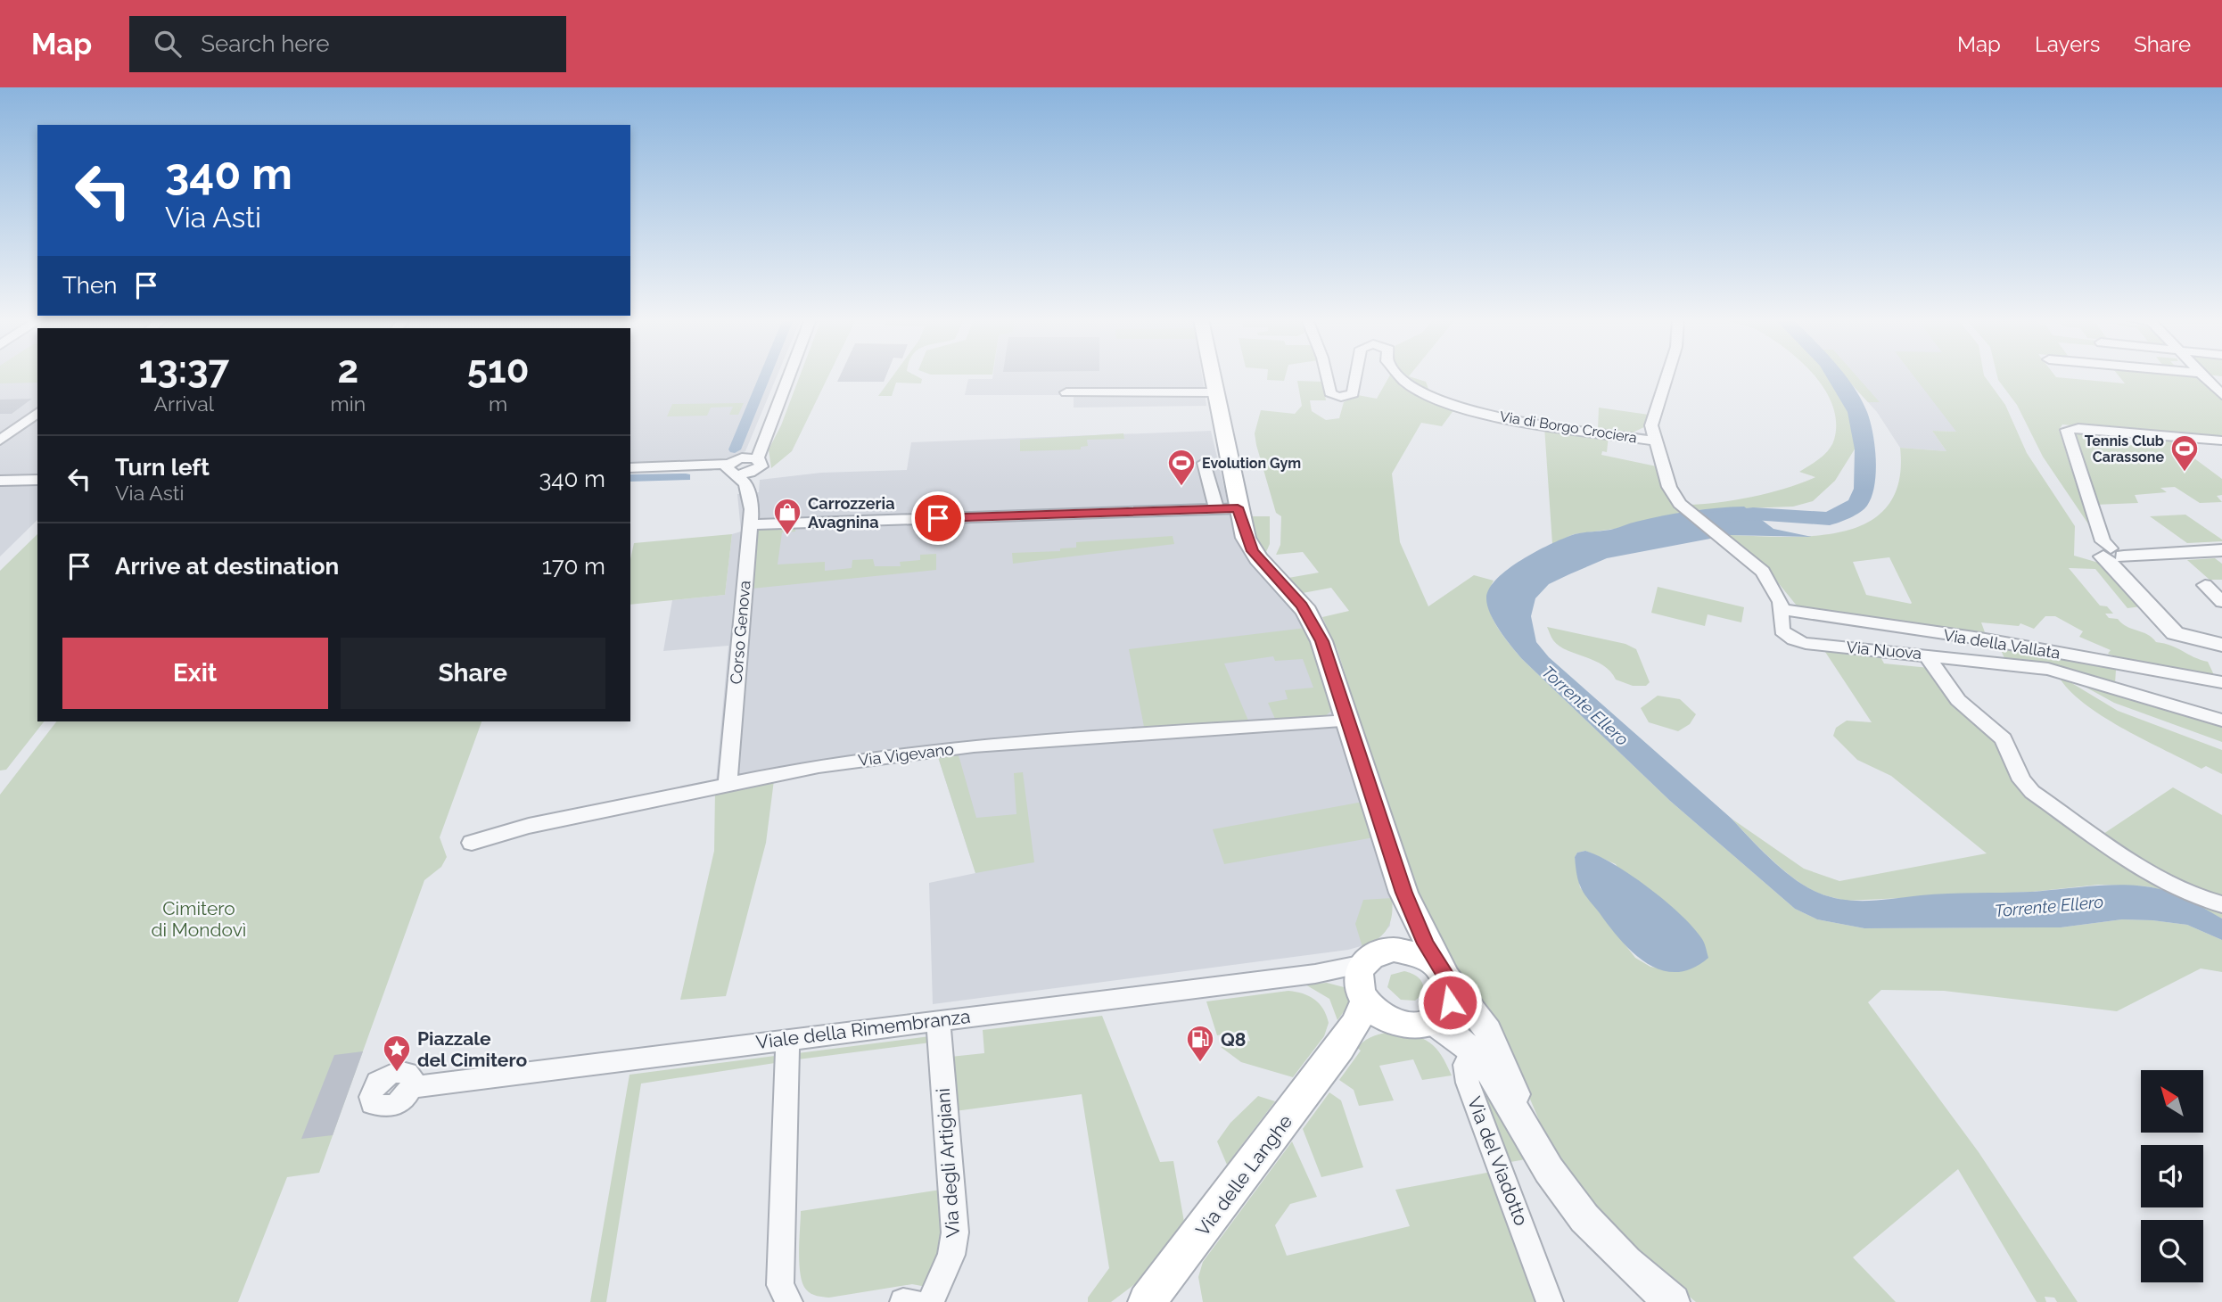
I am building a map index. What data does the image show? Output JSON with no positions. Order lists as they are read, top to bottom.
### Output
{
  "streets": {
    "main road": ["Via delle Langhe"],
    "street": [
      "Via di Borgo Crociera",
      "Corso Genova",
      "Via della Vallata",
      "Via Nuova",
      "Via Vigevano",
      "Viale della Rimembranza",
      "Via del Viadotto",
      "Via degli Artigiani"
    ]
  },
  "crossings": [
    ["Via di Borgo Crociera", "Via Nuova"],
    ["Corso Genova", "Via Vigevano"],
    ["Via della Vallata", "Via Nuova"],
    ["Viale della Rimembranza", "Via degli Artigiani"],
    ["Viale della Rimembranza", "Via delle Langhe"]
  ],
  "water": ["Torrente Ellero"],
  "parks": ["Cimitero di Mondovì"],
  "places": {
    "sports": ["Tennis Club Carassone", "Evolution Gym"],
    "shop": ["Carrozzeria Avagnina"],
    "fuel station": ["Q8"],
    "place": ["Piazzale del Cimitero"]
  },
  "north": "top left",
  "page": {
    "header": "Map",
    "search": "Search here",
    "nav": ["Map", "Layers", "Share"],
    "turn": ["340 m", "Via Asti"],
    "then": "Then",
    "eta": [
      "13:37",
      "Arrival",
      "2",
      "min",
      "510",
      "m"
    ],
    "list": [
      {
        "name": "Turn left",
        "note": "Via Asti",
        "value": "340 m"
      },
      {
        "name": "Arrive at destination",
        "value": "170 m"
      }
    ],
    "buttons": ["Exit", "Share"]
  }
}
